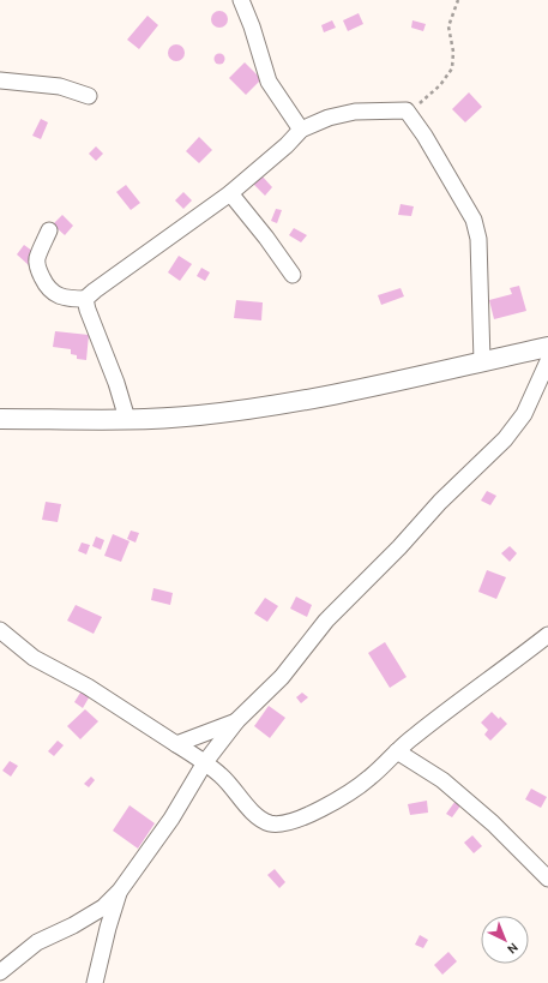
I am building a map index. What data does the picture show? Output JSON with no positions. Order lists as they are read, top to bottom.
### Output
{
  "north": "bottom right"
}
